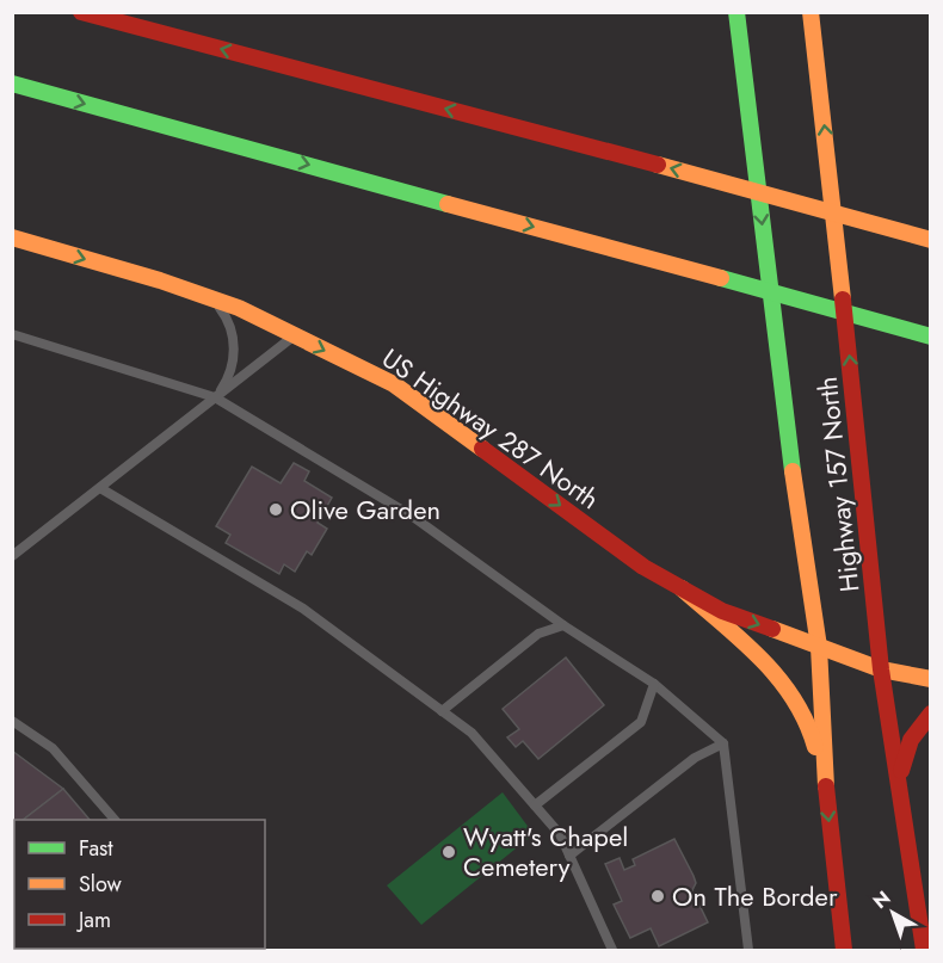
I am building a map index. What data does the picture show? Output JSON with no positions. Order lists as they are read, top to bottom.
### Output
{
  "streets": {
    "main road": ["US Highway 287 North", "Highway 157 North"]
  },
  "crossings": [
    ["US Highway 287 North", "Highway 157 North"]
  ],
  "one_way": ["US Highway 287 North"],
  "places": ["Olive Garden", "Wyatt's Chapel Cemetery", "On The Border"],
  "legend": ["Fast", "Slow", "Jam"],
  "north": "top left"
}
